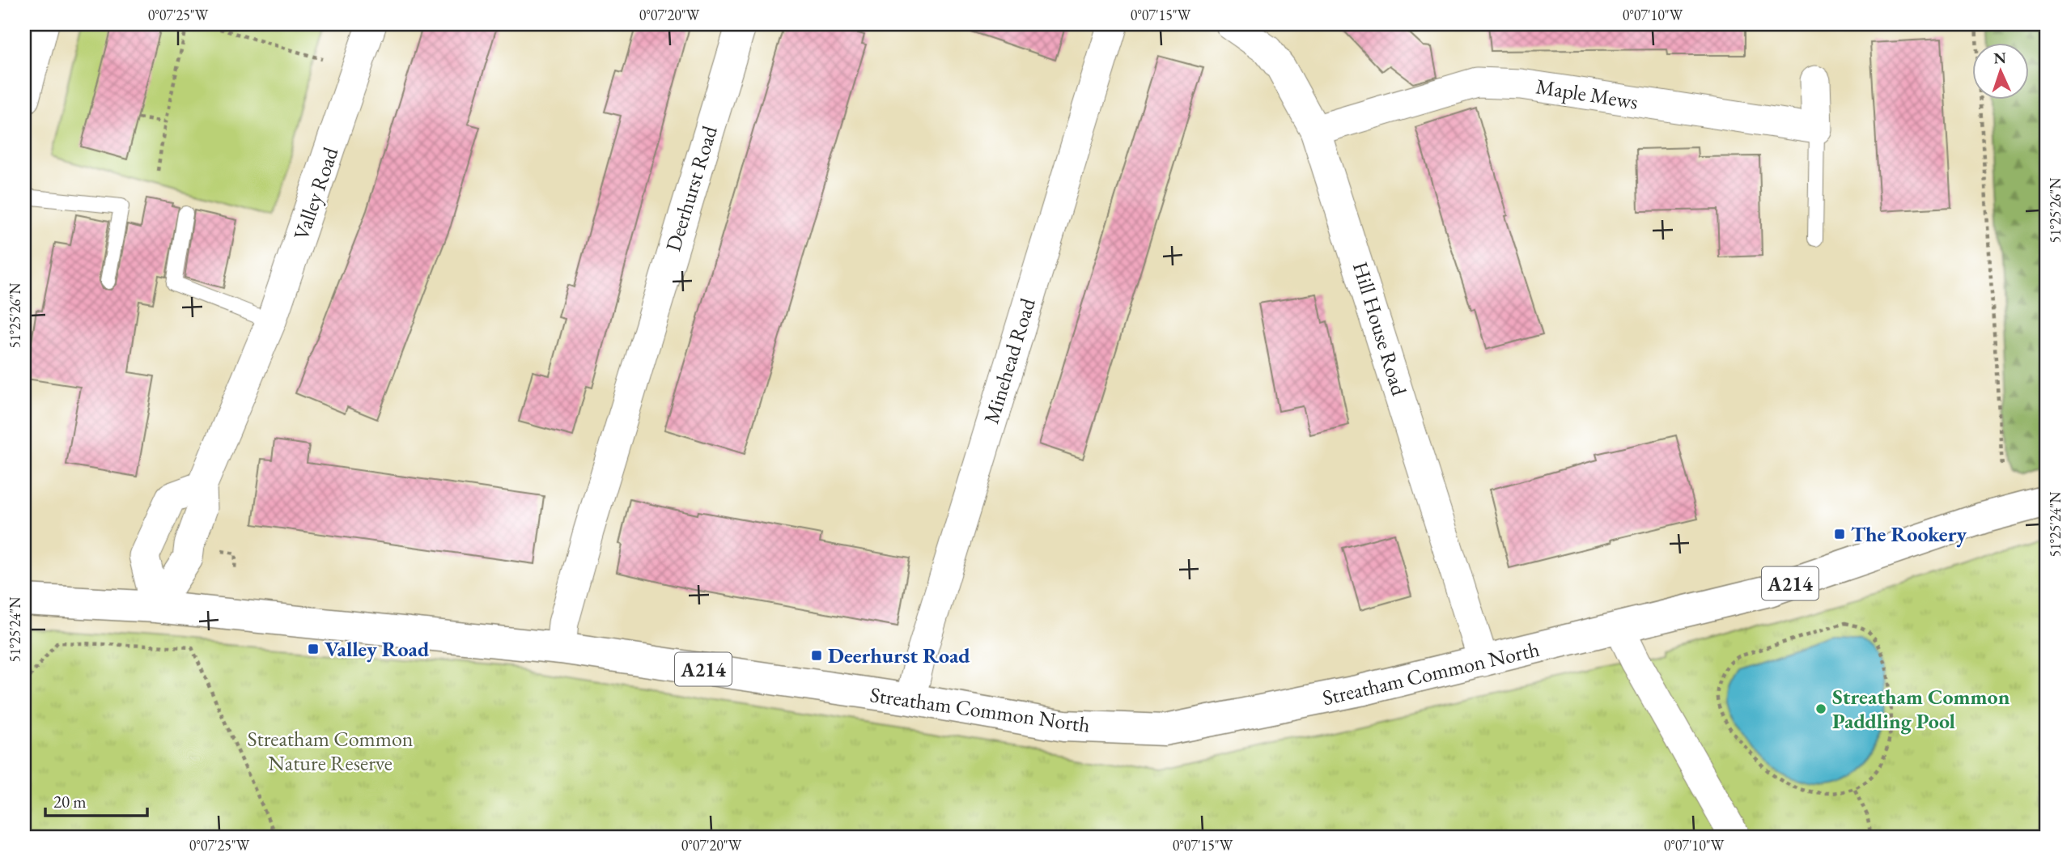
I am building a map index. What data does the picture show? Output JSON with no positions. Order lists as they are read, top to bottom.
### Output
{
  "streets": {
    "main road": ["A214", "Streatham Common North"],
    "street": [
      "Maple Mews",
      "Deerhurst Road",
      "Valley Road",
      "Hill House Road",
      "Minehead Road"
    ]
  },
  "crossings": [
    ["Maple Mews", "Hill House Road"],
    ["Deerhurst Road", "Streatham Common North"],
    ["Valley Road", "Streatham Common North"],
    ["Hill House Road", "Streatham Common North"],
    ["Minehead Road", "Streatham Common North"]
  ],
  "parks": ["Streatham Common Nature Reserve"],
  "places": {
    "transit": ["The Rookery", "Valley Road", "Deerhurst Road"],
    "other": ["Streatham Common Paddling Pool"]
  },
  "scale_bar": "20 m",
  "north": "top",
  "coordinates": [
    "0°07'25\"W",
    "0°07'20\"W",
    "0°07'15\"W",
    "0°07'10\"W",
    "51°25'26\"N",
    "51°25'24\"N"
  ]
}
